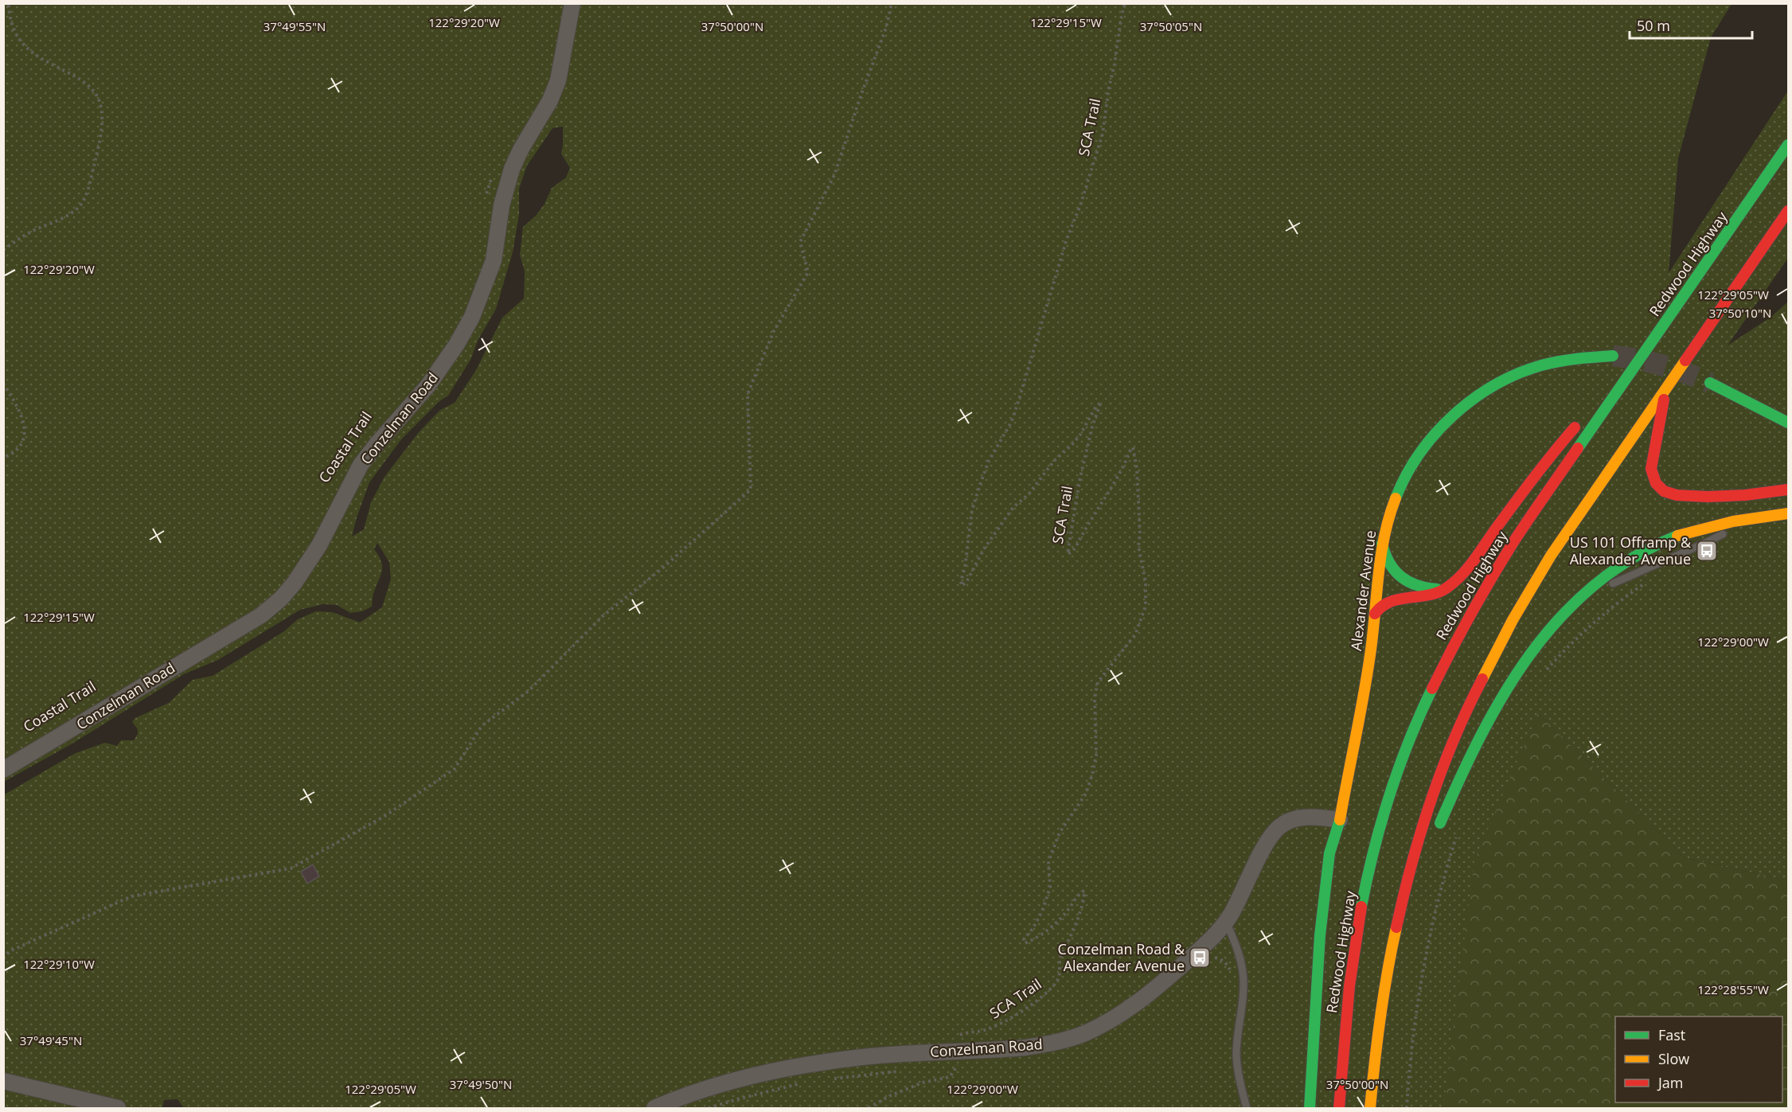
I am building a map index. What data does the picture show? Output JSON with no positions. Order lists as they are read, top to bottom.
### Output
{
  "streets": {
    "main road": ["Redwood Highway", "Alexander Avenue"],
    "street": ["Conzelman Road"],
    "path": ["SCA Trail"]
  },
  "crossings": [
    ["Conzelman Road", "Alexander Avenue"]
  ],
  "places": {
    "bus stop": ["US 101 Offramp & Alexander Avenue", "Conzelman Road & Alexander Avenue"]
  },
  "legend": ["Fast", "Slow", "Jam"],
  "scale_bar": "50 m",
  "coordinates": [
    "122°29'20\"W",
    "122°29'15\"W",
    "37°49'55\"N",
    "37°50'00\"N",
    "37°50'05\"N",
    "122°29'05\"W",
    "37°50'10\"N",
    "122°29'00\"W",
    "122°29'10\"W",
    "122°28'55\"W",
    "37°49'45\"N",
    "37°49'50\"N"
  ]
}
